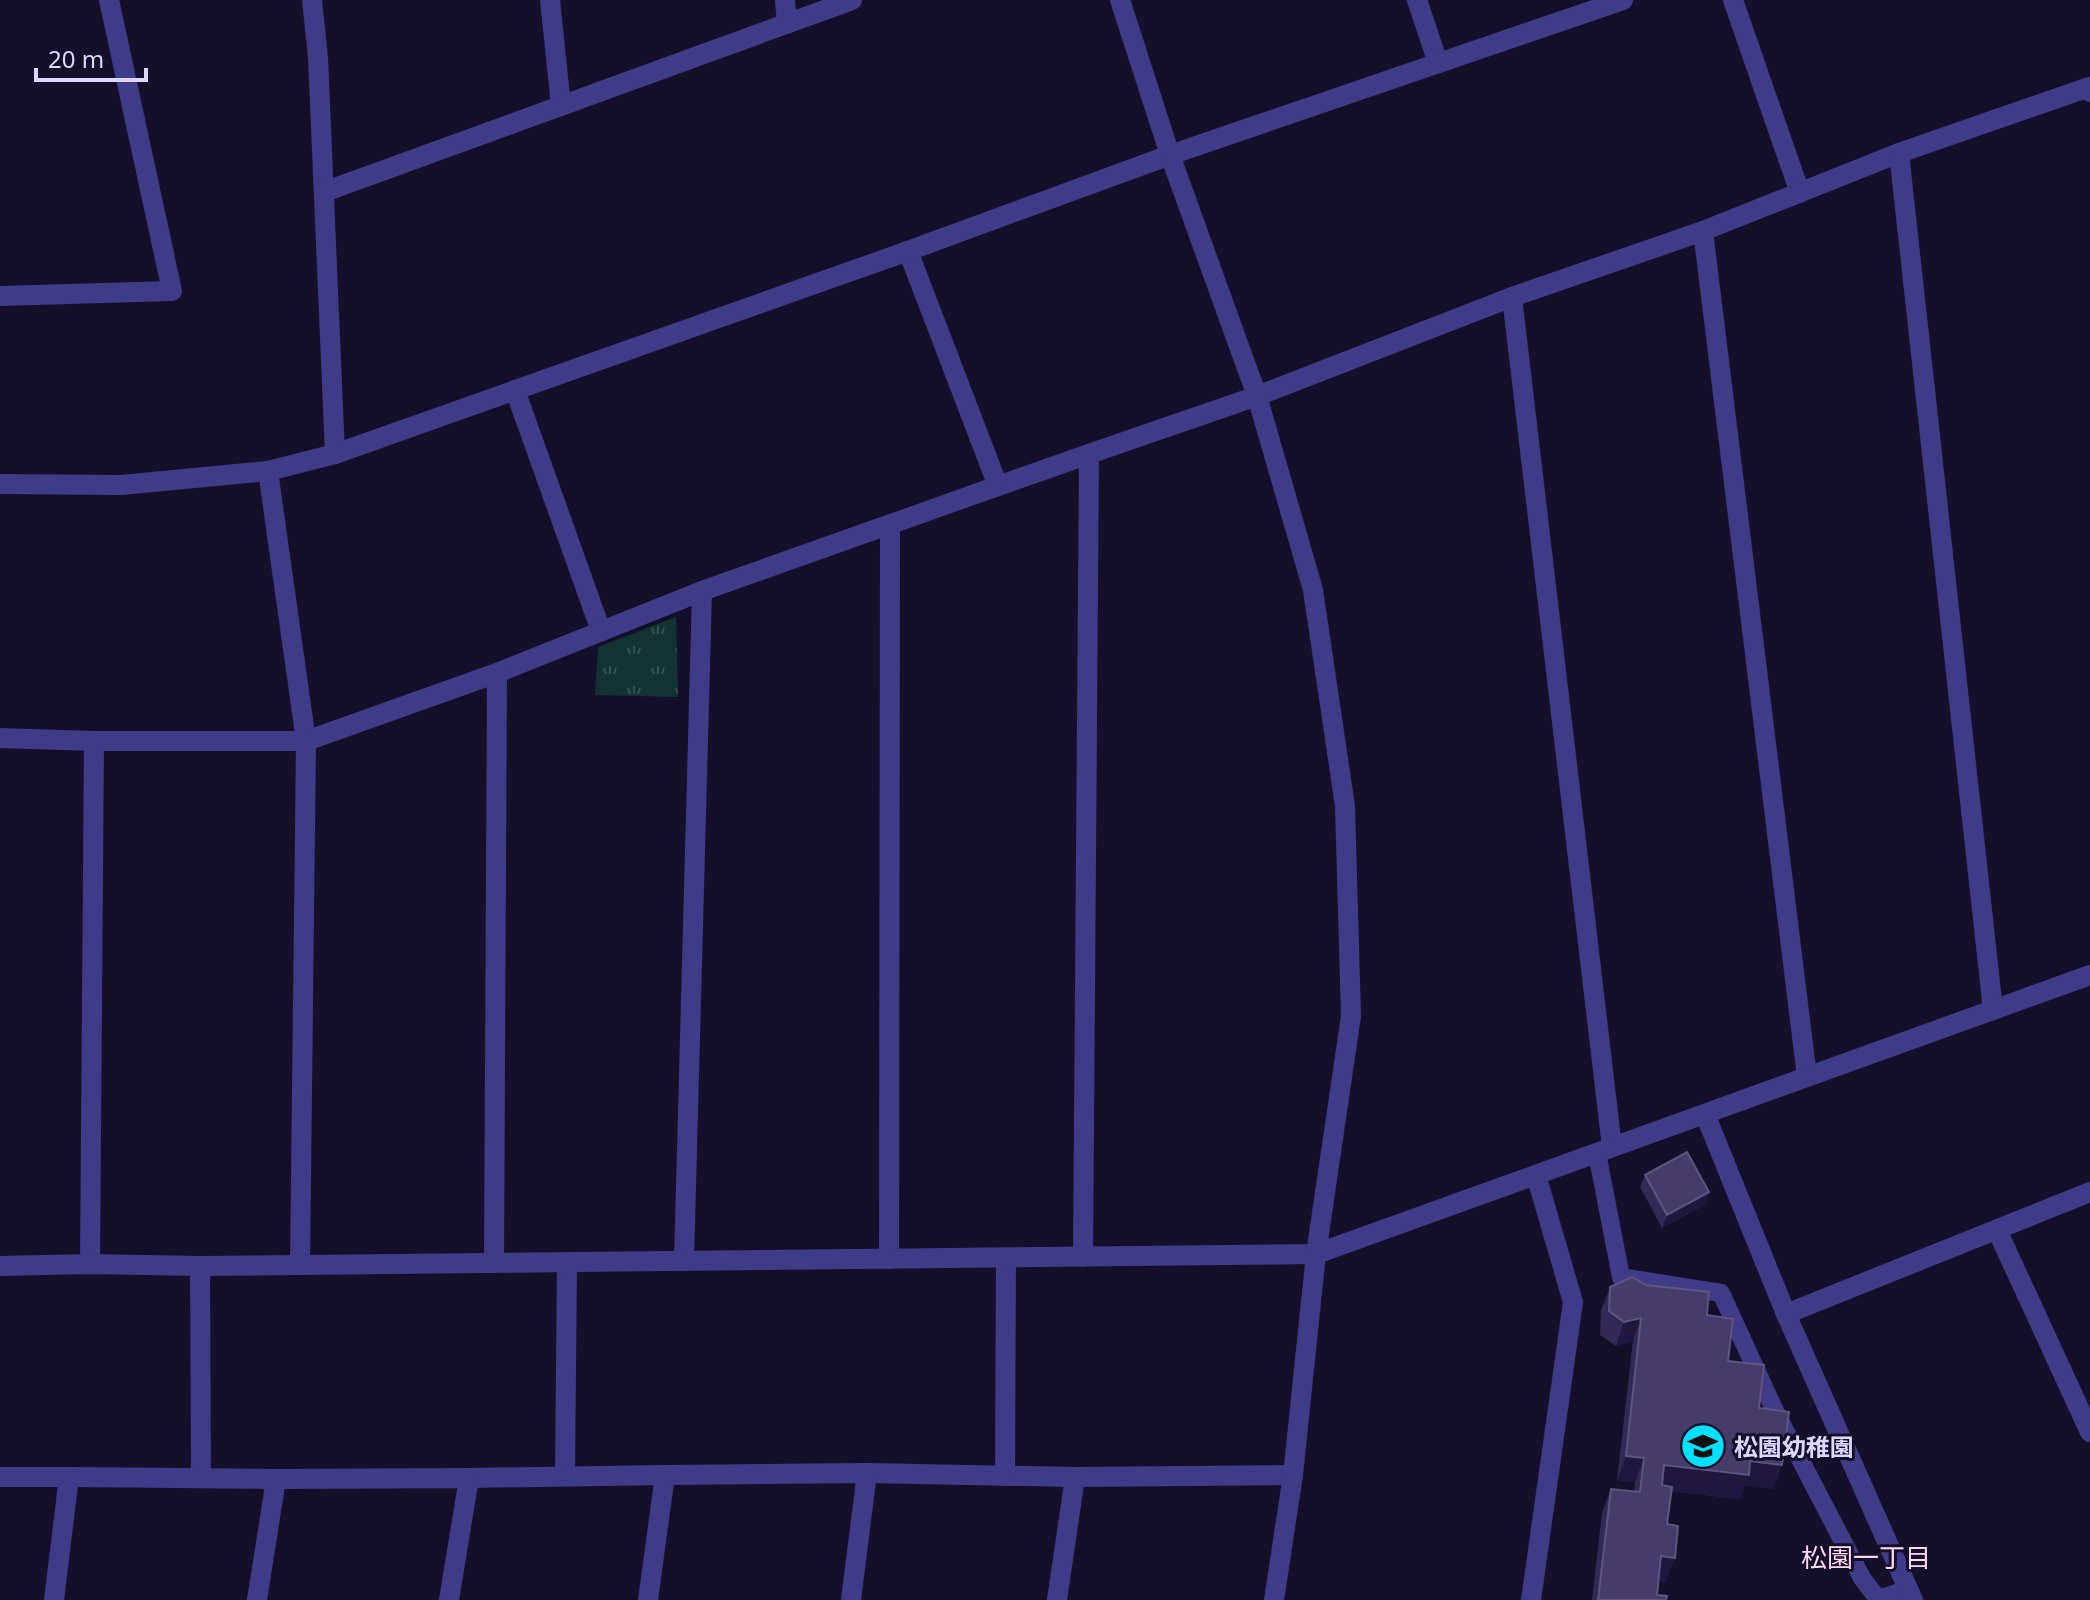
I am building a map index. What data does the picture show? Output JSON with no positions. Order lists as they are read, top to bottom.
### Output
{
  "districts": ["松園一丁目"],
  "places": {
    "school or university": ["松園幼稚園"]
  },
  "scale_bar": "20 m"
}
